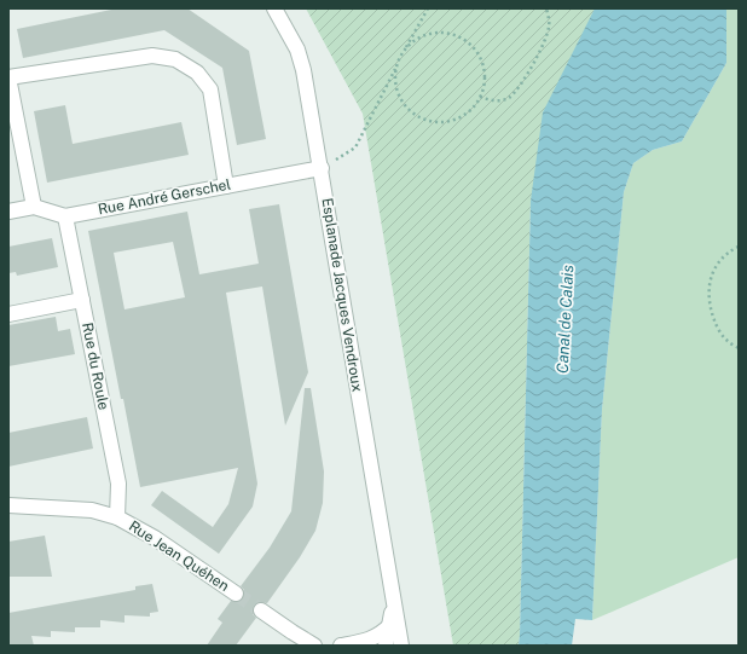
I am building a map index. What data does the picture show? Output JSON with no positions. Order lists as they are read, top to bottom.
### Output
{
  "streets": {
    "street": [
      "Rue André Gerschel",
      "Esplanade Jacques Vendroux",
      "Rue du Roule",
      "Rue Jean Quéhen"
    ]
  },
  "crossings": [
    ["Rue André Gerschel", "Esplanade Jacques Vendroux"],
    ["Rue André Gerschel", "Rue du Roule"],
    ["Rue du Roule", "Rue Jean Quéhen"]
  ],
  "water": ["Canal de Calais"]
}
